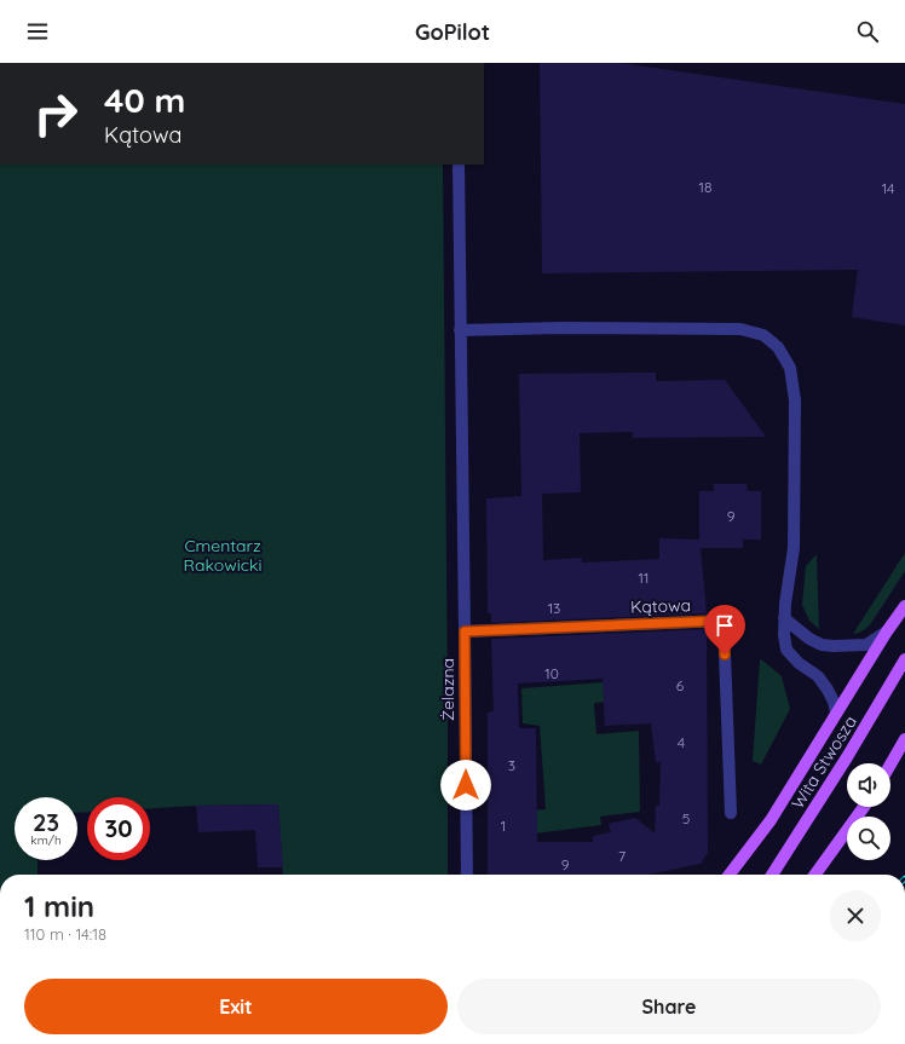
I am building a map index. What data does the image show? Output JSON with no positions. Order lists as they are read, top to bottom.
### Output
{
  "streets": {
    "main road": ["Wita Stwosza"],
    "street": ["Kątowa", "Żelazna"]
  },
  "crossings": [
    ["Kątowa", "Żelazna"]
  ],
  "parks": ["Cmentarz Rakowicki"],
  "house_numbers": [
    "18",
    "14",
    "9",
    "11",
    "13",
    "10",
    "6",
    "4",
    "3",
    "5",
    "1",
    "7",
    "9"
  ],
  "page": {
    "header": "GoPilot",
    "turn": ["40 m", "Kątowa"],
    "speed": "23 km/h",
    "limit": "30",
    "heading": ["1 min", "110 m · 14:18"],
    "buttons": ["Exit", "Share"]
  }
}
